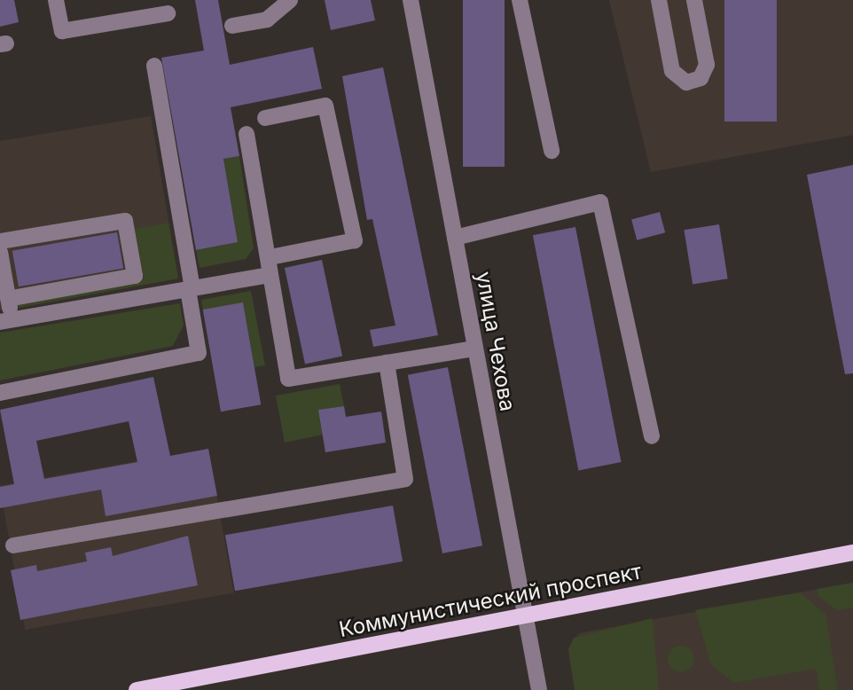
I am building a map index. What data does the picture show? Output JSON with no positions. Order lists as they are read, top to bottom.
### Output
{
  "streets": {
    "main road": ["Коммунистический проспект"],
    "street": ["улица Чехова"]
  },
  "crossings": [
    ["улица Чехова", "Коммунистический проспект"]
  ]
}
